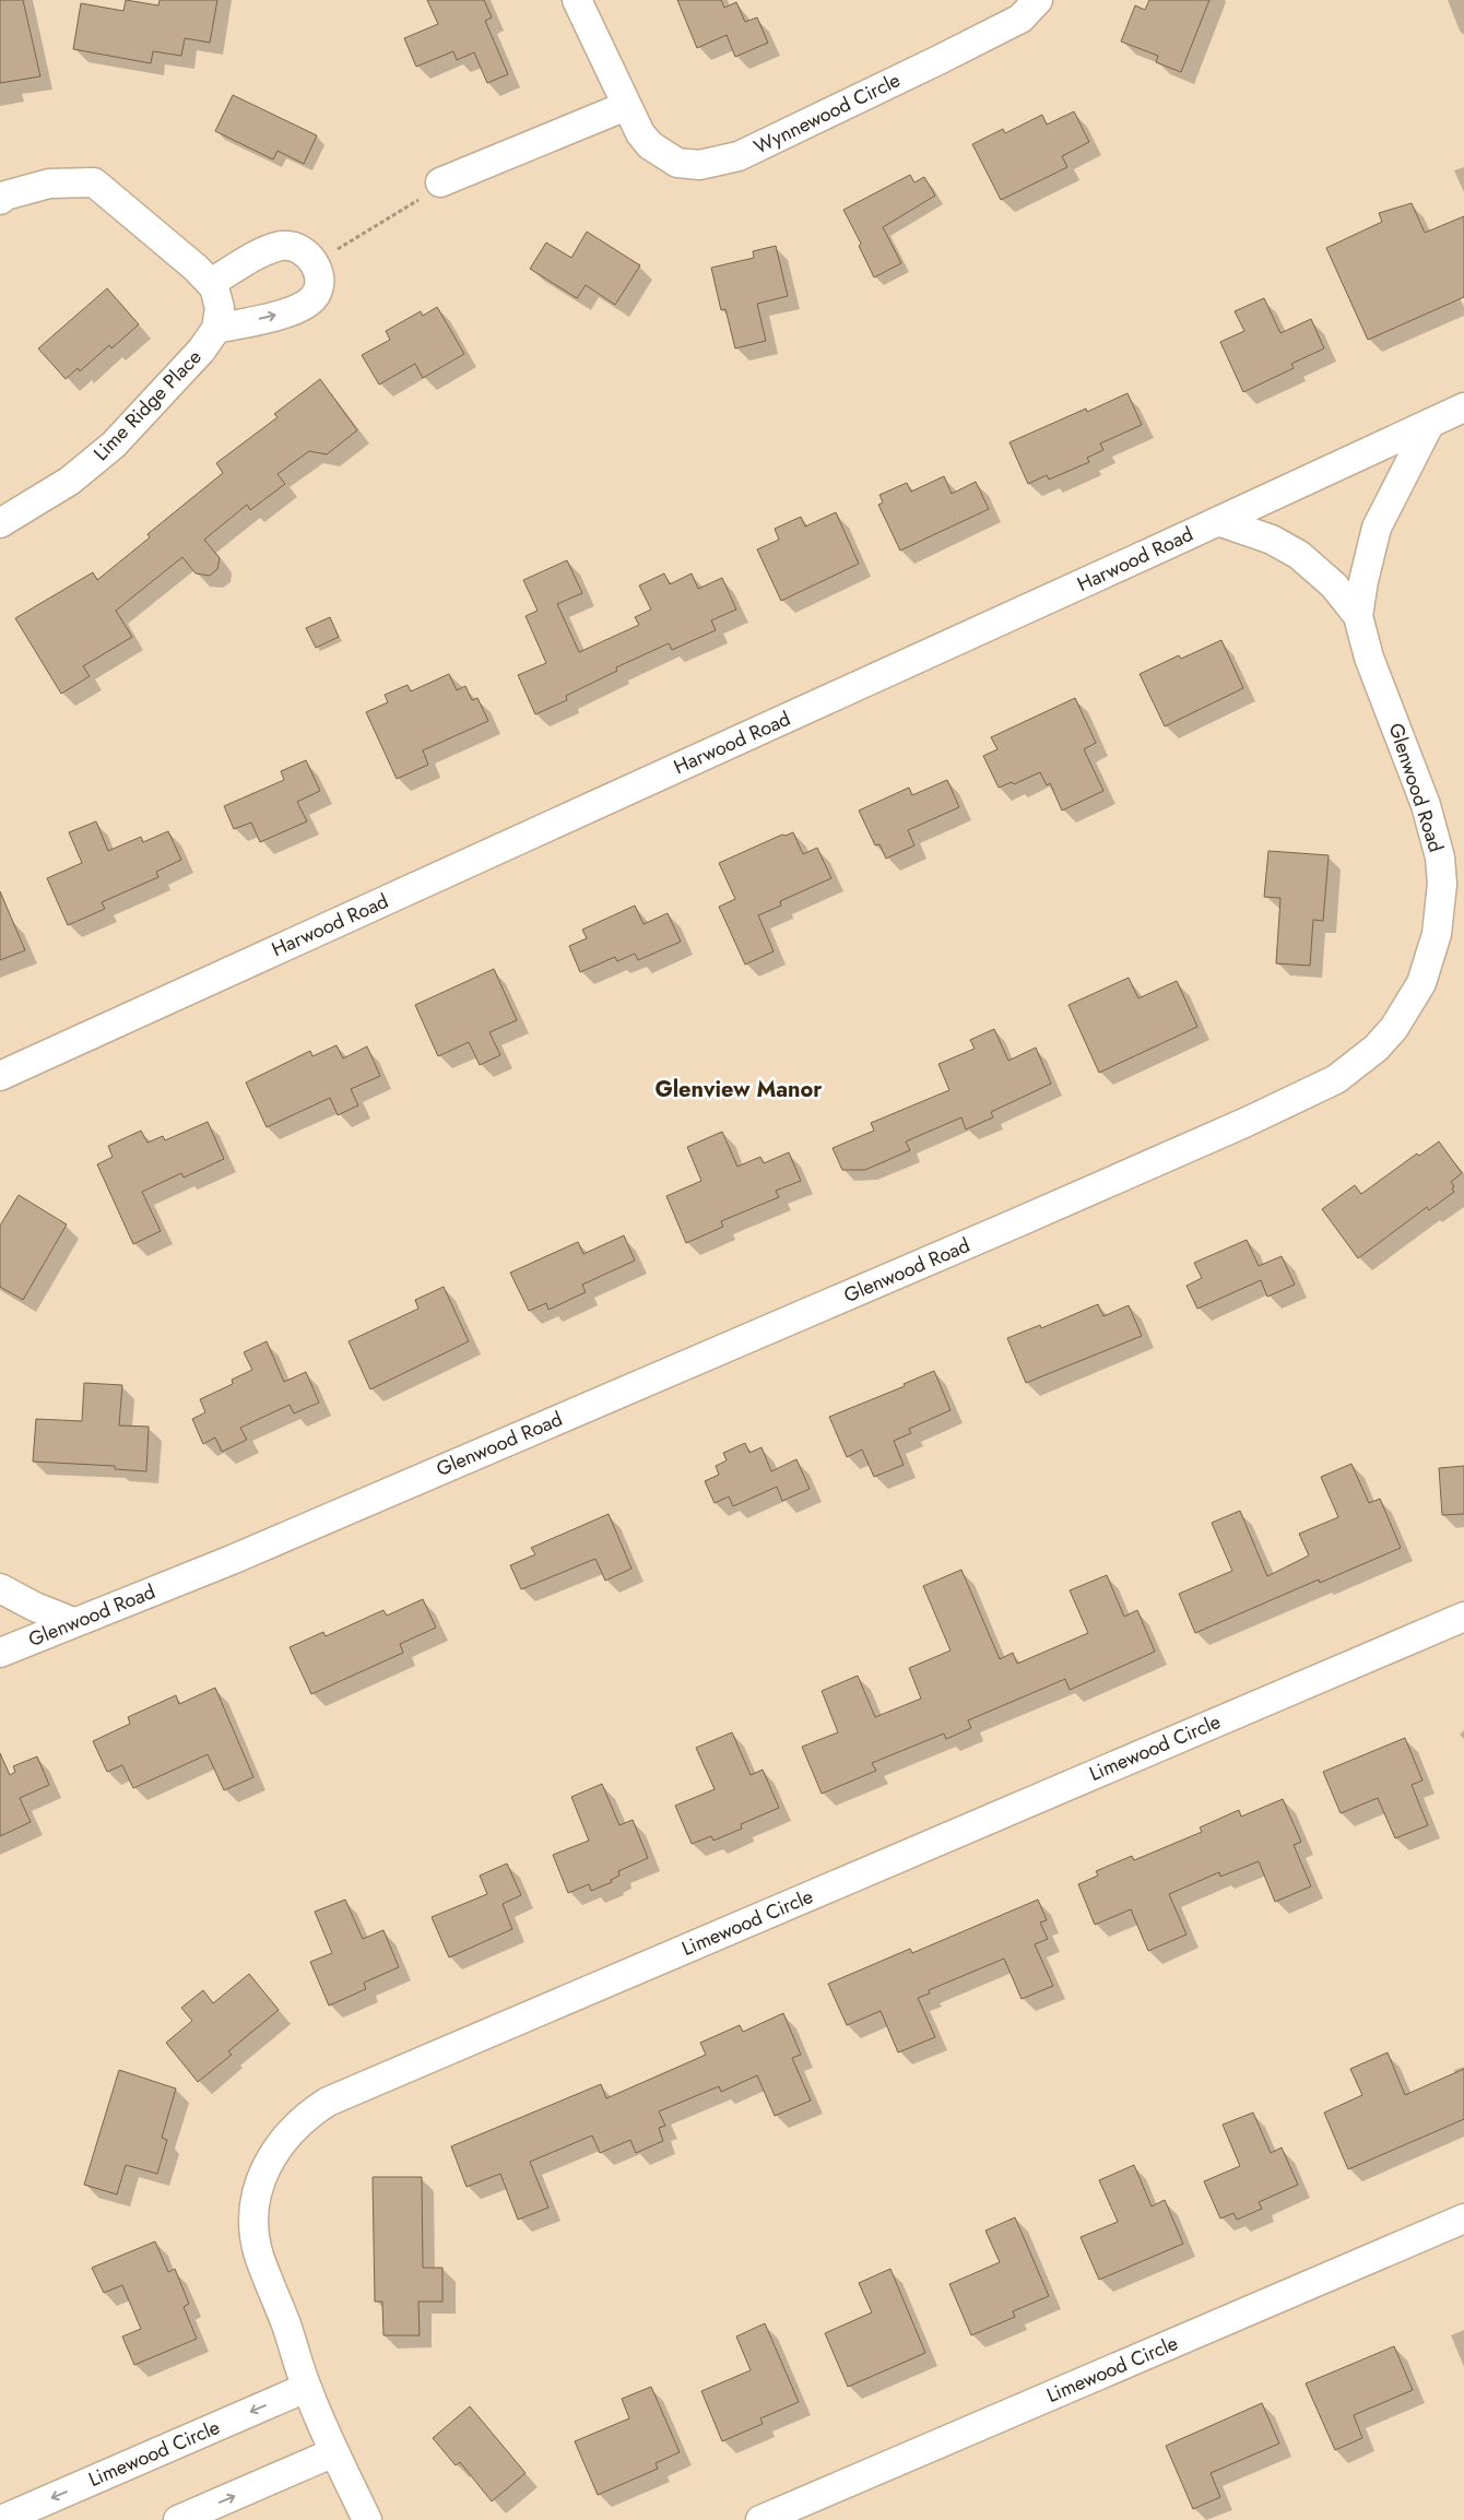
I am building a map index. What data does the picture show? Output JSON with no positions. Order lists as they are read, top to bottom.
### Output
{
  "streets": {
    "street": [
      "Wynnewood Circle",
      "Lime Ridge Place",
      "Harwood Road",
      "Glenwood Road",
      "Limewood Circle"
    ]
  },
  "crossings": [
    ["Harwood Road", "Glenwood Road"]
  ],
  "districts": ["Glenview Manor"]
}
